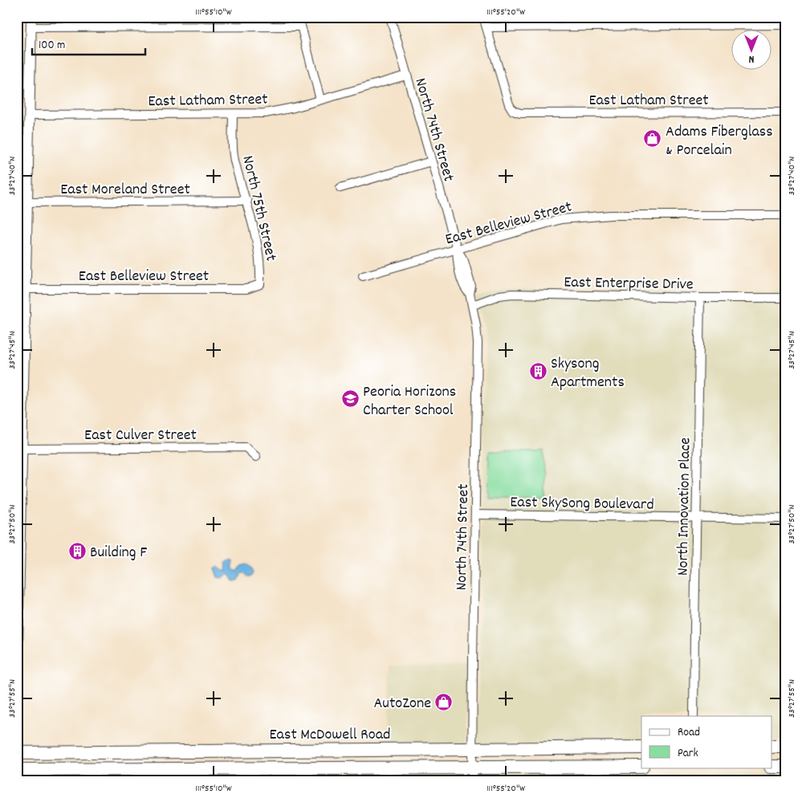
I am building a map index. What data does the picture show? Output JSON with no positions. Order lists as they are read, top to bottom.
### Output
{
  "streets": {
    "main road": ["East McDowell Road"],
    "street": [
      "East Latham Street",
      "North 74th Street",
      "East Moreland Street",
      "North 75th Street",
      "East Belleview Street",
      "East Enterprise Drive",
      "East Culver Street",
      "East SkySong Boulevard",
      "North Innovation Place"
    ]
  },
  "crossings": [
    ["East Latham Street", "North 74th Street"],
    ["East Latham Street", "North 75th Street"],
    ["North 74th Street", "East Belleview Street"],
    ["North 74th Street", "East Enterprise Drive"],
    ["North 74th Street", "East SkySong Boulevard"],
    ["North 74th Street", "East McDowell Road"],
    ["East Moreland Street", "North 75th Street"],
    ["North 75th Street", "East Belleview Street"],
    ["East Enterprise Drive", "North Innovation Place"],
    ["East SkySong Boulevard", "North Innovation Place"]
  ],
  "places": {
    "shop": ["Adams Fiberglass & Porcelain", "AutoZone"],
    "building": ["Skysong Apartments", "Building F"],
    "school or university": ["Peoria Horizons Charter School"]
  },
  "legend": ["Road", "Park"],
  "scale_bar": "100 m",
  "north": "bottom",
  "coordinates": [
    "111°55'10\"W",
    "111°55'20\"W",
    "33°27'40\"N",
    "33°27'45\"N",
    "33°27'50\"N",
    "33°27'55\"N"
  ]
}
